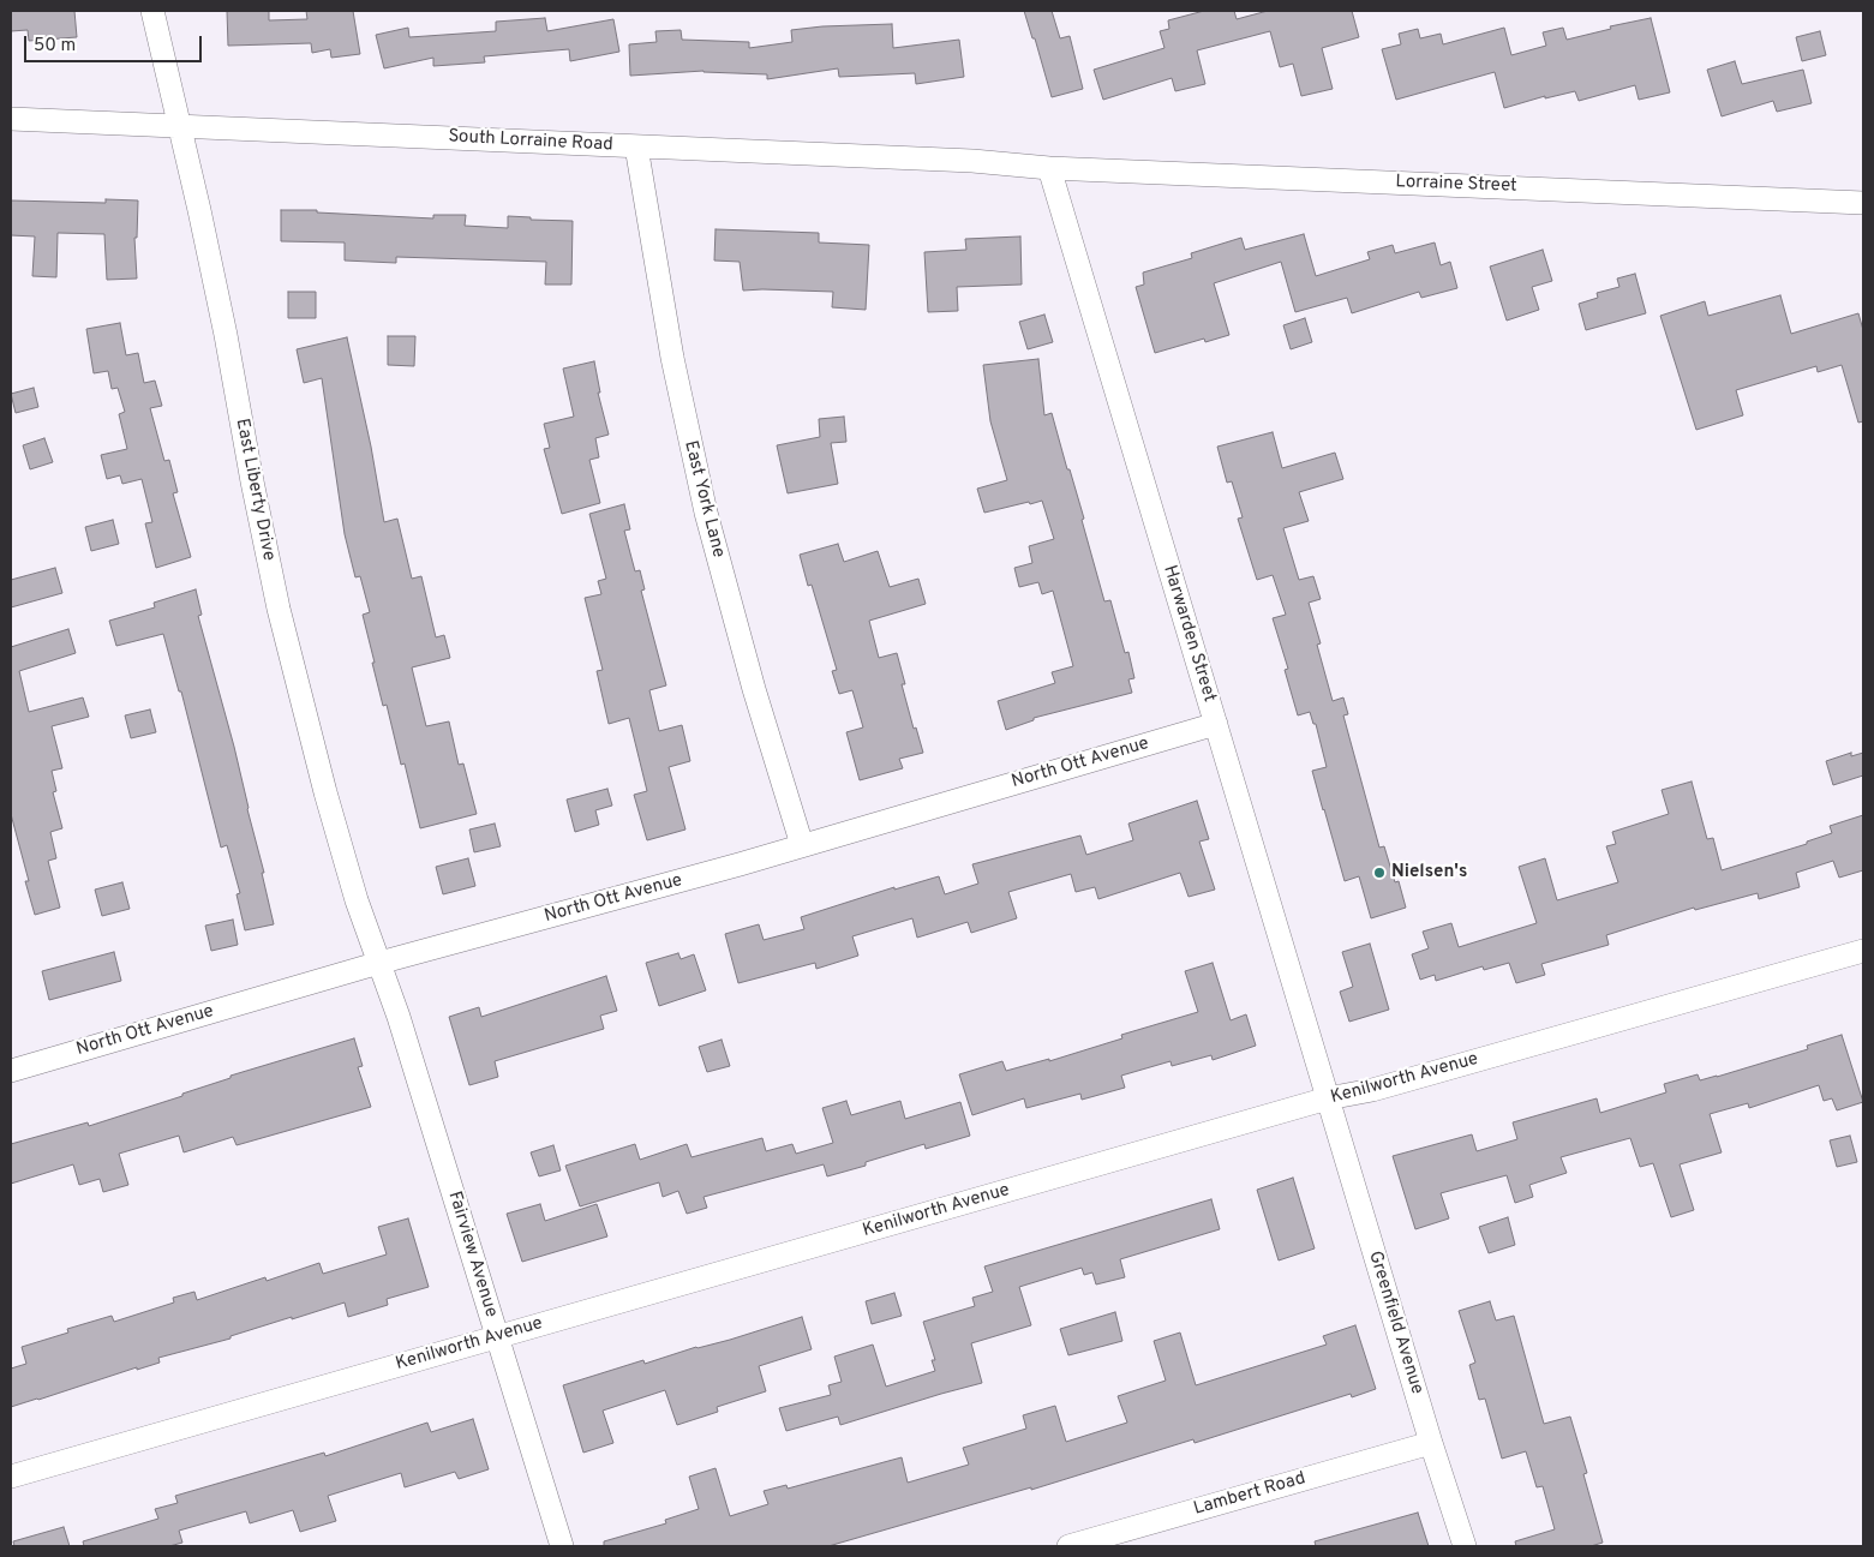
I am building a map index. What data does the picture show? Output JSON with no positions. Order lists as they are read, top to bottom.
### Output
{
  "streets": {
    "street": [
      "South Lorraine Road",
      "Lorraine Street",
      "East Liberty Drive",
      "East York Lane",
      "Harwarden Street",
      "North Ott Avenue",
      "Kenilworth Avenue",
      "Fairview Avenue",
      "Greenfield Avenue",
      "Lambert Road"
    ]
  },
  "crossings": [
    ["South Lorraine Road", "Lorraine Street"],
    ["South Lorraine Road", "East Liberty Drive"],
    ["South Lorraine Road", "East York Lane"],
    ["South Lorraine Road", "Harwarden Street"],
    ["Lorraine Street", "Harwarden Street"],
    ["East Liberty Drive", "North Ott Avenue"],
    ["East Liberty Drive", "Fairview Avenue"],
    ["East York Lane", "North Ott Avenue"],
    ["Harwarden Street", "North Ott Avenue"],
    ["Harwarden Street", "Kenilworth Avenue"],
    ["Harwarden Street", "Greenfield Avenue"],
    ["North Ott Avenue", "Fairview Avenue"],
    ["Kenilworth Avenue", "Fairview Avenue"],
    ["Kenilworth Avenue", "Greenfield Avenue"],
    ["Greenfield Avenue", "Lambert Road"]
  ],
  "places": ["Nielsen's"],
  "scale_bar": "50 m"
}
